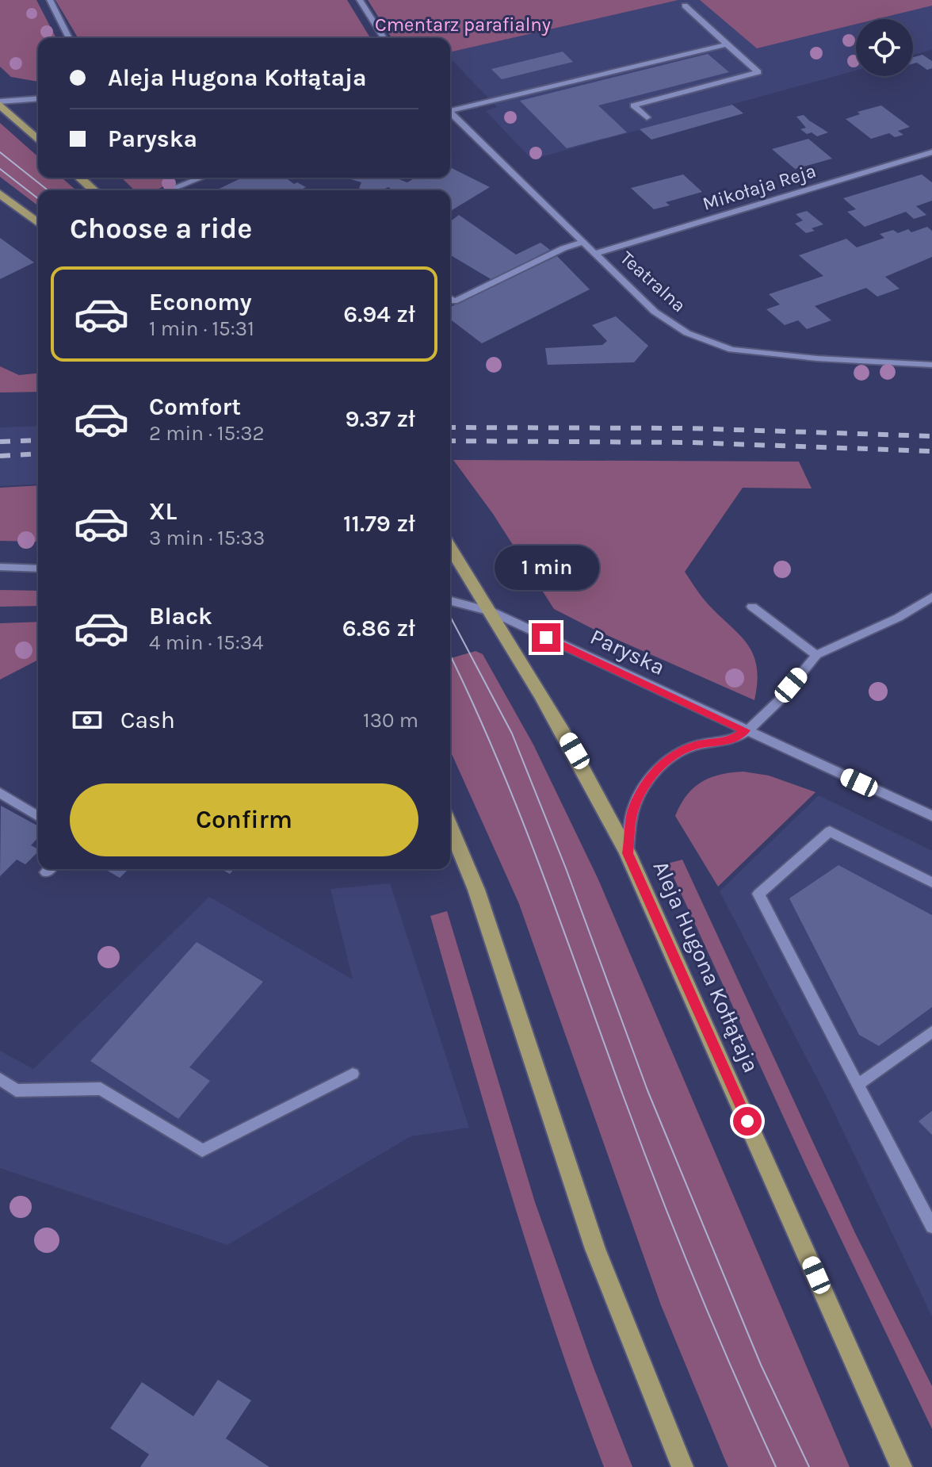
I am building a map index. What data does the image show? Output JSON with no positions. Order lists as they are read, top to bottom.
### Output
{
  "streets": {
    "main road": ["Aleja Hugona Kołłątaja"],
    "street": ["Mikołaja Reja", "Teatralna", "Paryska"]
  },
  "crossings": [
    ["Mikołaja Reja", "Teatralna"],
    ["Paryska", "Aleja Hugona Kołłątaja"]
  ],
  "parks": ["Cmentarz parafialny"],
  "page": {
    "banner": ["Aleja Hugona Kołłątaja", "Paryska"],
    "heading": "Choose a ride",
    "list": [
      {
        "name": "Economy",
        "note": "1 min · 15:31",
        "value": "6.94 zł"
      },
      {
        "name": "Comfort",
        "note": "2 min · 15:32",
        "value": "9.37 zł"
      },
      {
        "name": "XL",
        "note": "3 min · 15:33",
        "value": "11.79 zł"
      },
      {
        "name": "Black",
        "note": "4 min · 15:34",
        "value": "6.86 zł"
      }
    ],
    "bubble": "1 min",
    "pay": ["Cash", "130 m"],
    "buttons": "Confirm"
  }
}
